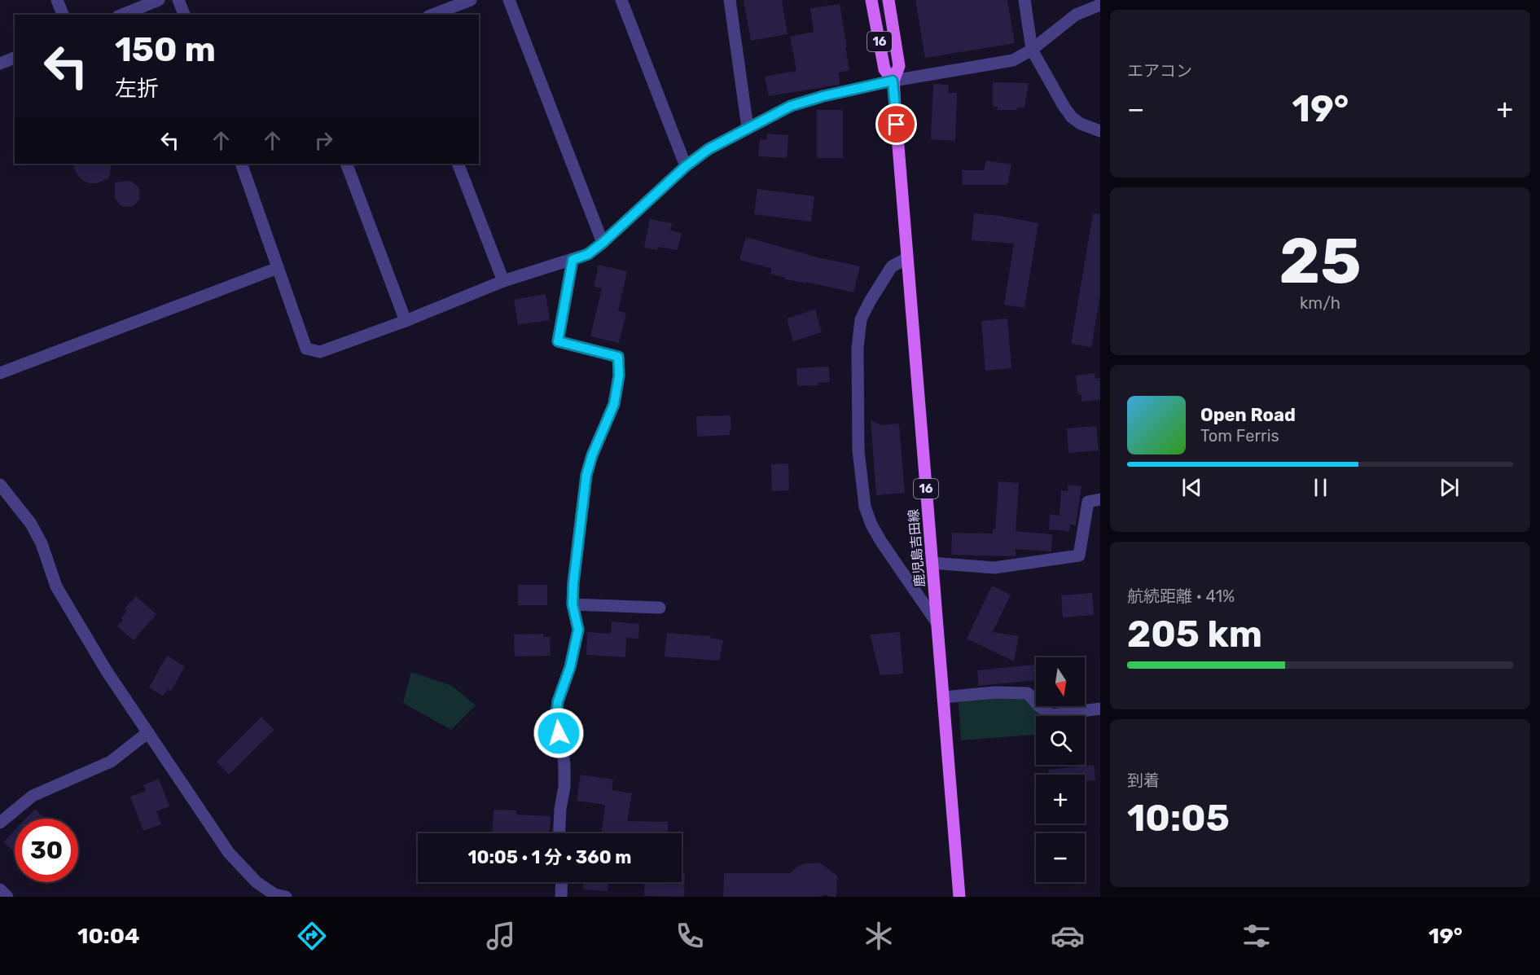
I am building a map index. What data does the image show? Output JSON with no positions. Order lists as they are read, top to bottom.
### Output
{
  "streets": {
    "main road": ["16", "鹿児島吉田線"]
  },
  "north": "bottom",
  "page": {
    "tile": [
      "エアコン",
      ["25", "km/h"],
      ["航続距離 · 41%", "205 km"],
      ["到着", "10:05"]
    ],
    "turn": ["150 m", "左折"],
    "heat": ["−", "19°", "+"],
    "song": ["Open Road", "Tom Ferris"],
    "map_buttons": ["+", "−"],
    "limit": "30",
    "trip": "10:05 · 1 分 · 360 m",
    "tabs": ["10:04", "19°"]
  }
}
